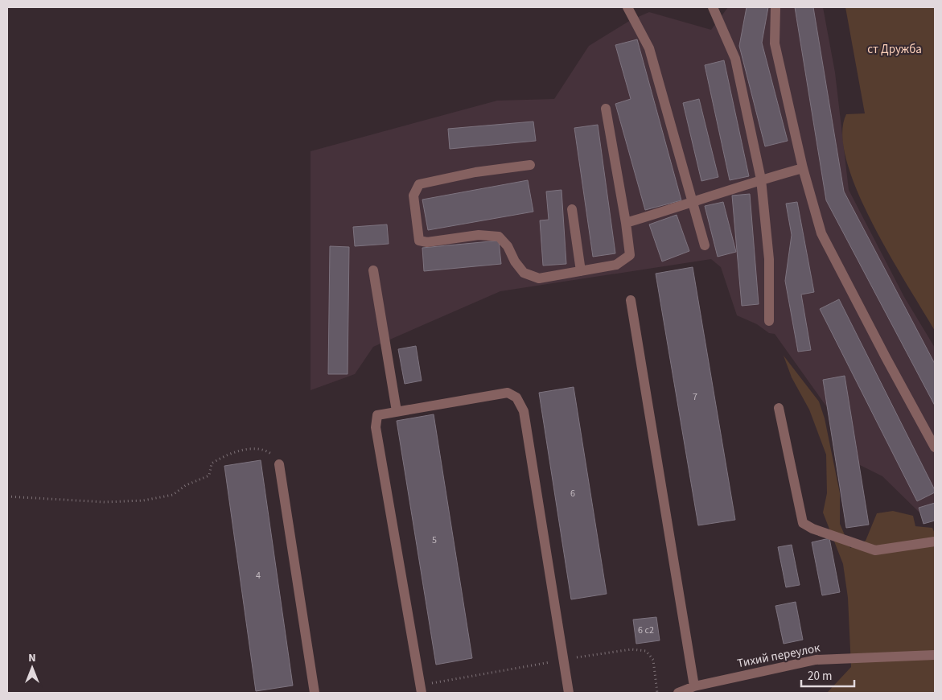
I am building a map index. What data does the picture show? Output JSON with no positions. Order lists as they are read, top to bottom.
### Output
{
  "streets": {
    "street": ["Тихий переулок"]
  },
  "parks": ["ст Дружба"],
  "house_numbers": [
    "7",
    "6",
    "5",
    "4",
    "6 с2"
  ],
  "scale_bar": "20 m",
  "north": "top"
}
